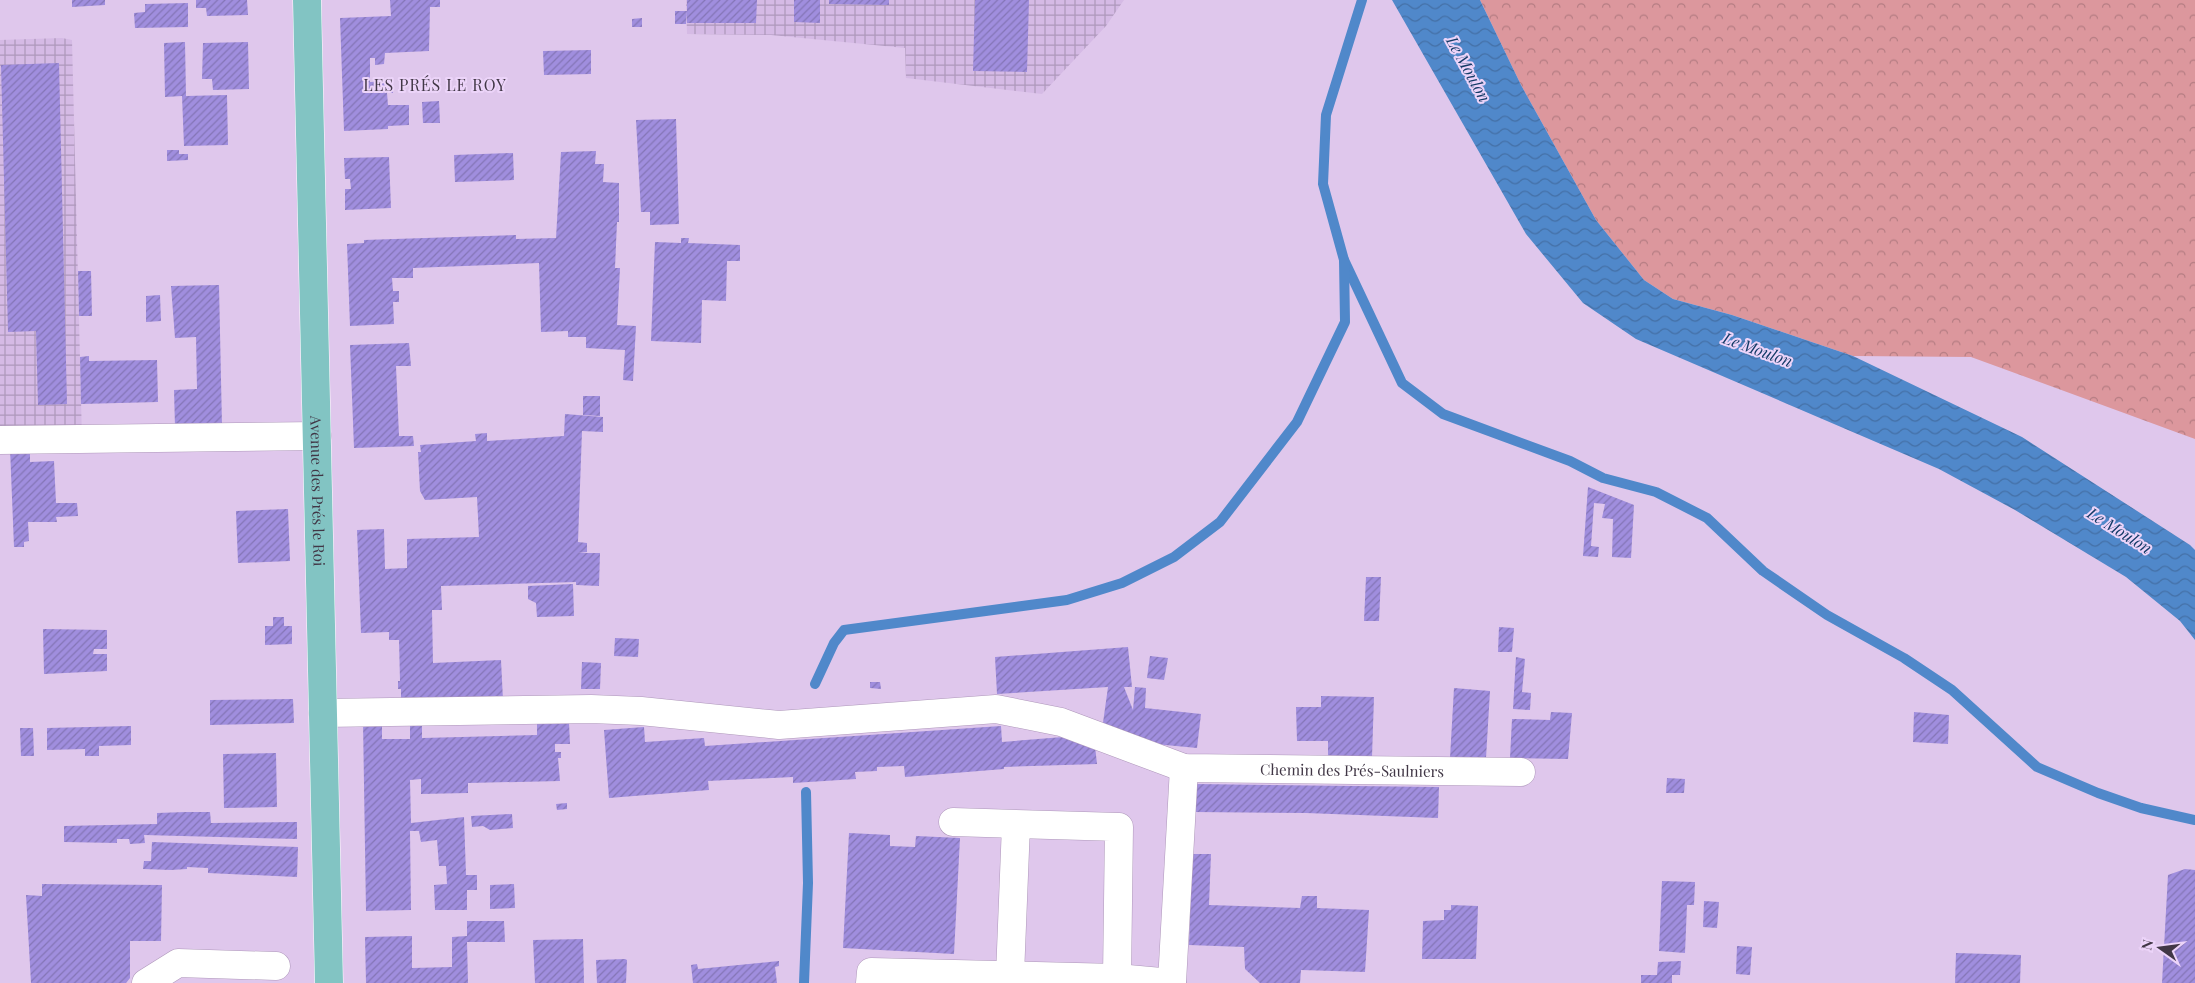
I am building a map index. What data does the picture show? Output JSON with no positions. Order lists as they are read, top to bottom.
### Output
{
  "streets": {
    "main road": ["Avenue des Prés le Roi"],
    "street": ["Chemin des Prés-Saulniers"]
  },
  "crossings": [
    ["Avenue des Prés le Roi", "Chemin des Prés-Saulniers"]
  ],
  "districts": ["LES PRÉS LE ROY"],
  "water": ["Le Moulon"],
  "north": "left"
}
